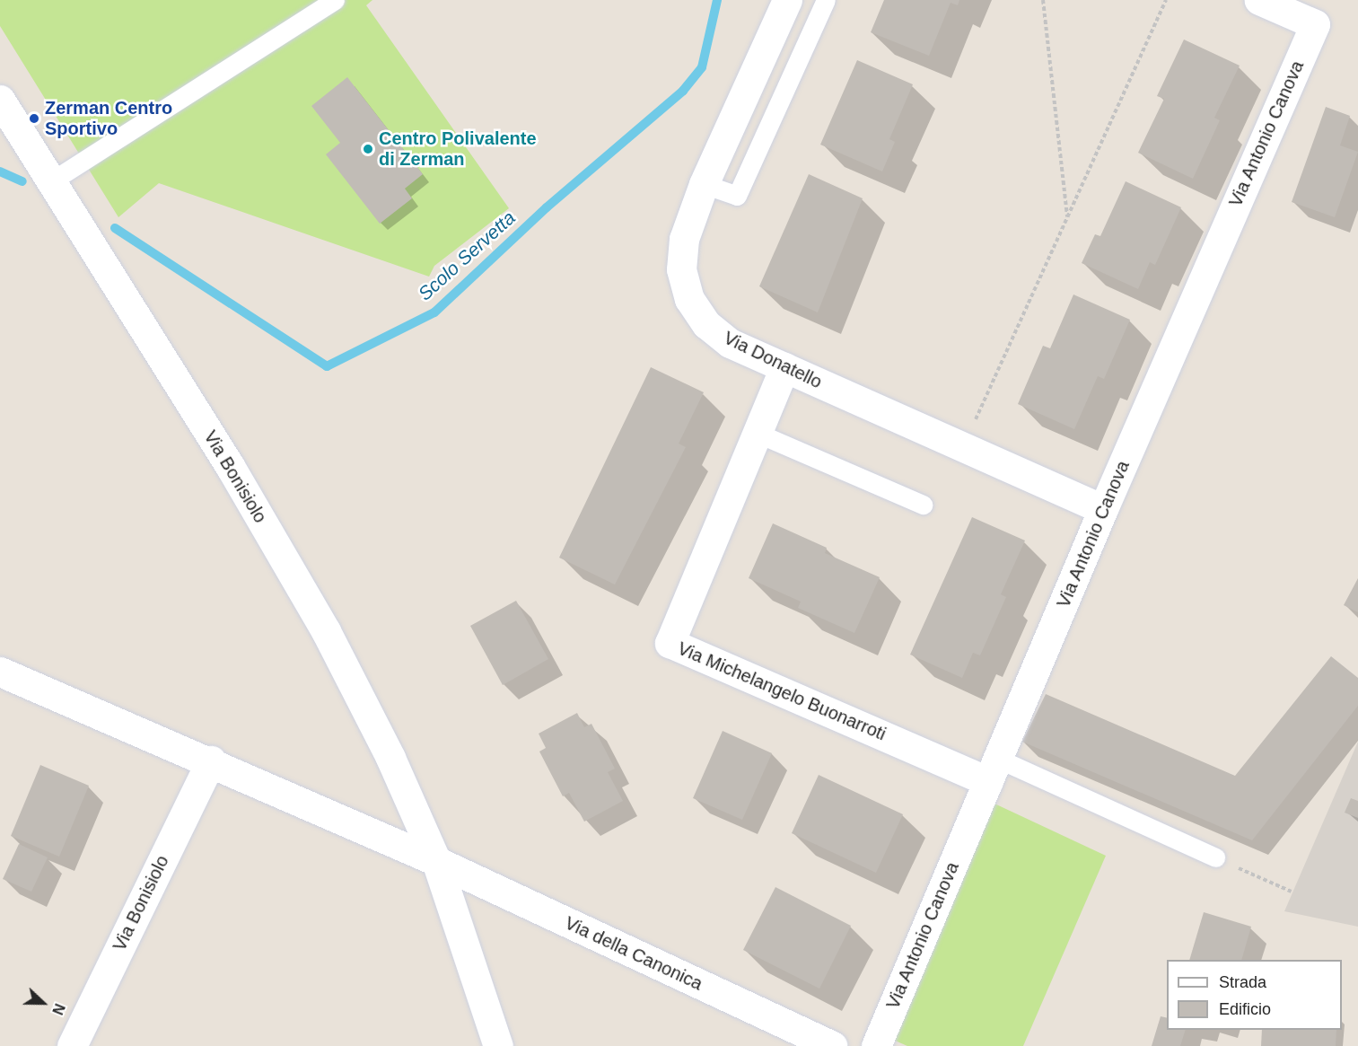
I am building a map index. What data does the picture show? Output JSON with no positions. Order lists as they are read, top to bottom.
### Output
{
  "streets": {
    "street": [
      "Via Antonio Canova",
      "Via Donatello",
      "Via Bonisiolo",
      "Via Michelangelo Buonarroti",
      "Via della Canonica"
    ]
  },
  "crossings": [
    ["Via Antonio Canova", "Via Donatello"],
    ["Via Antonio Canova", "Via Michelangelo Buonarroti"],
    ["Via Donatello", "Via Michelangelo Buonarroti"],
    ["Via Bonisiolo", "Via della Canonica"]
  ],
  "water": ["Scolo Servetta"],
  "places": ["Zerman Centro Sportivo", "Centro Polivalente di Zerman"],
  "legend": ["Strada", "Edificio"],
  "north": "right"
}
